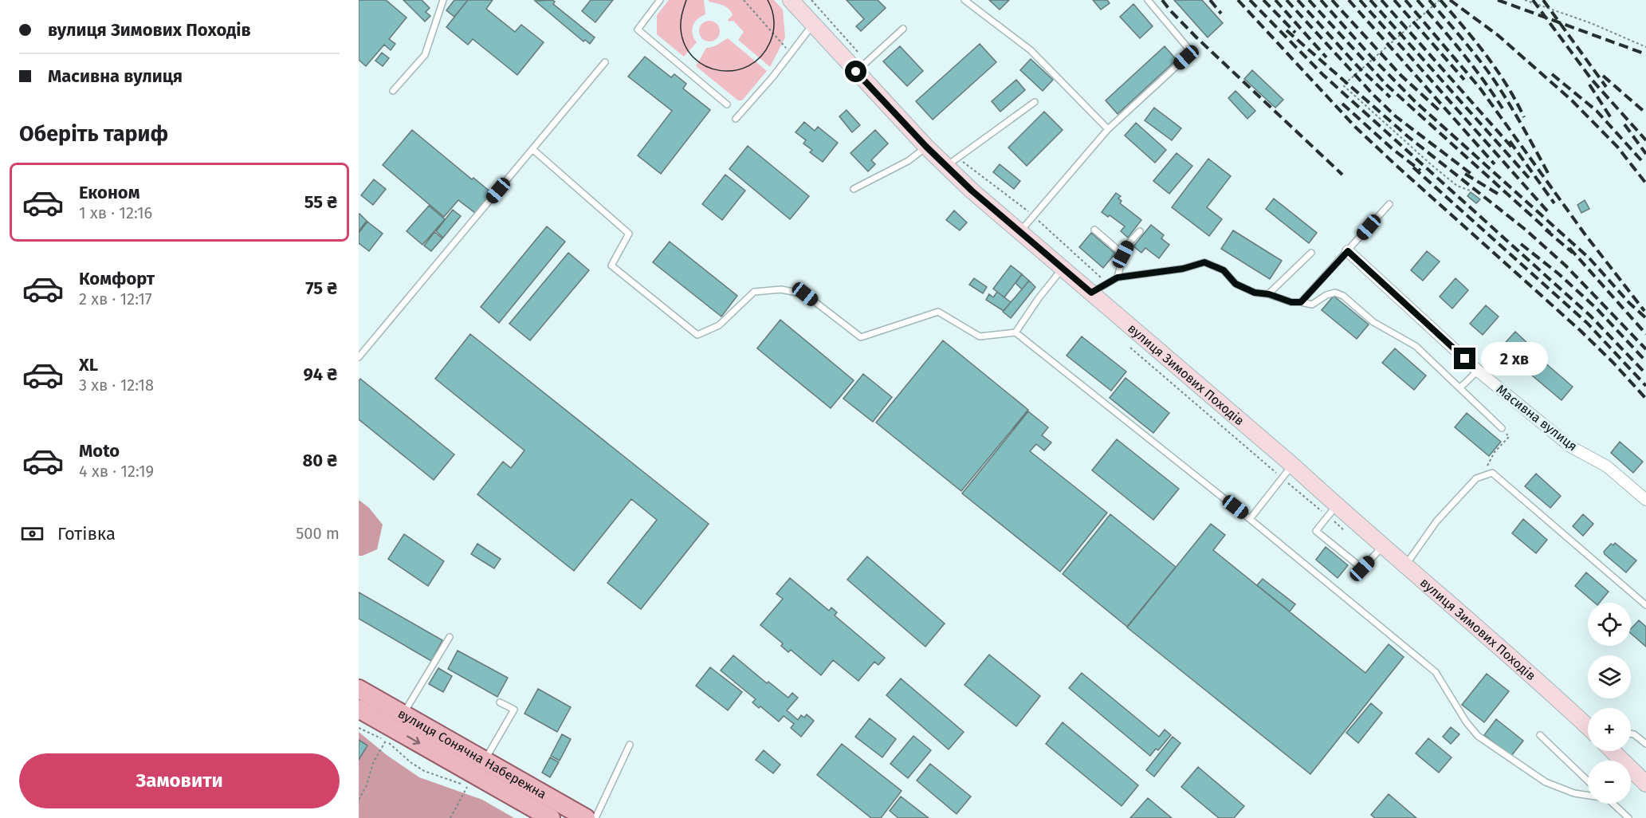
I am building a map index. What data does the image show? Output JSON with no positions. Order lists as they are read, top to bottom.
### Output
{
  "streets": {
    "main road": ["вулиця Зимових Походів", "вулиця Сонячна Набережна"],
    "street": ["Масивна вулиця"]
  },
  "page": {
    "banner": ["вулиця Зимових Походів", "Масивна вулиця"],
    "heading": "Оберіть тариф",
    "list": [
      {
        "name": "Економ",
        "note": "1 хв · 12:16",
        "value": "55 ₴"
      },
      {
        "name": "Комфорт",
        "note": "2 хв · 12:17",
        "value": "75 ₴"
      },
      {
        "name": "XL",
        "note": "3 хв · 12:18",
        "value": "94 ₴"
      },
      {
        "name": "Moto",
        "note": "4 хв · 12:19",
        "value": "80 ₴"
      }
    ],
    "bubble": "2 хв",
    "pay": ["Готівка", "500 m"],
    "map_buttons": ["+", "−"],
    "buttons": "Замовити"
  }
}
